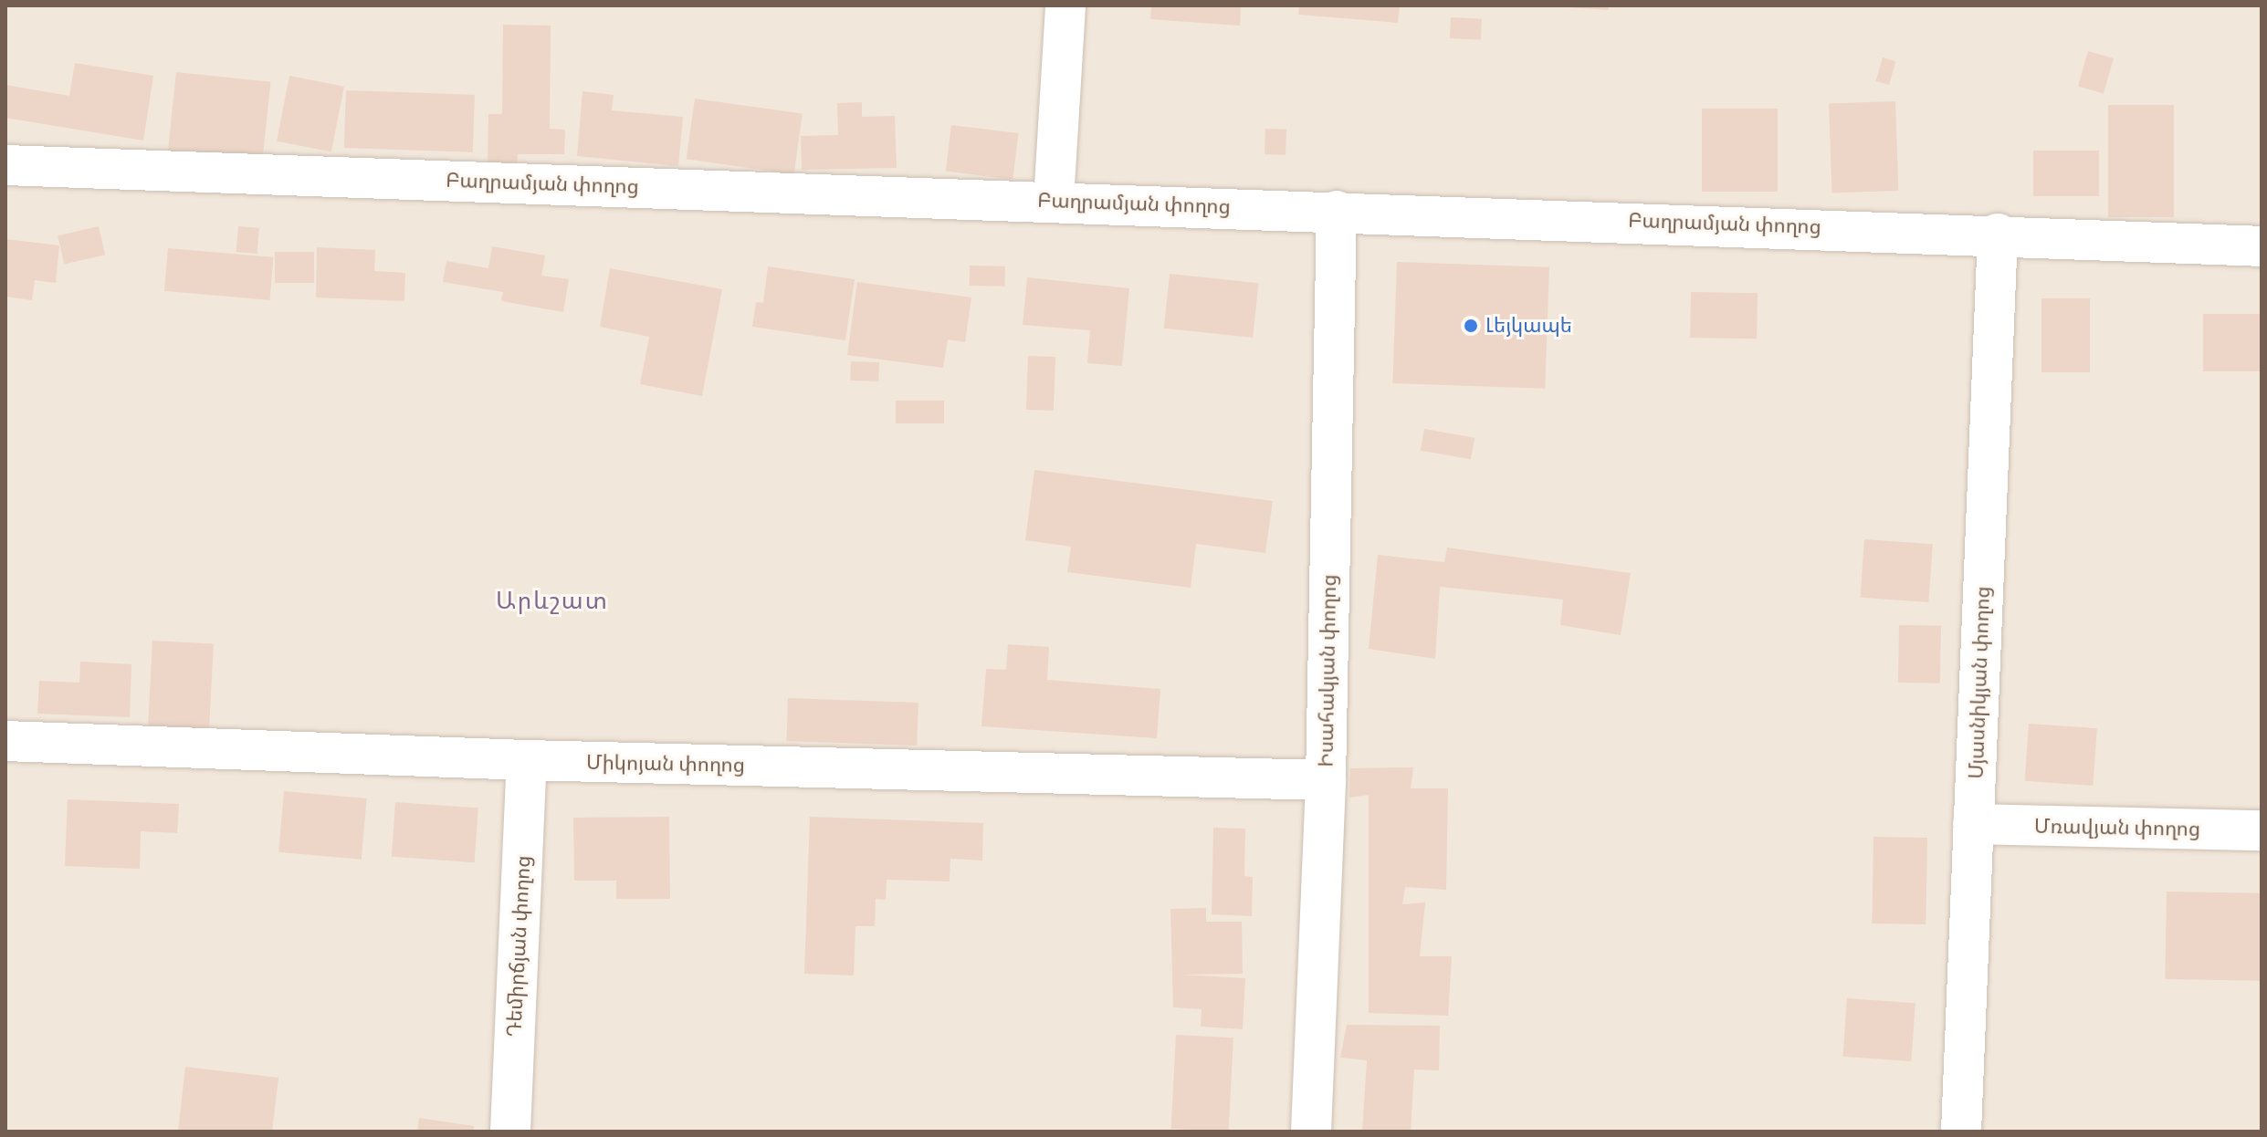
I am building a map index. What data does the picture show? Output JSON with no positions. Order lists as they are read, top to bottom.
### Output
{
  "streets": {
    "street": [
      "Բաղրամյան փողոց",
      "Իսահակյան փողոց",
      "Մյասնիկյան փողոց",
      "Միկոյան փողոց",
      "Մռավյան փողոց",
      "Դեմիրճյան փողոց"
    ]
  },
  "crossings": [
    ["Բաղրամյան փողոց", "Իսահակյան փողոց"],
    ["Բաղրամյան փողոց", "Մյասնիկյան փողոց"],
    ["Իսահակյան փողոց", "Միկոյան փողոց"],
    ["Մյասնիկյան փողոց", "Մռավյան փողոց"],
    ["Միկոյան փողոց", "Դեմիրճյան փողոց"]
  ],
  "districts": ["Արևշատ"],
  "places": ["Լեյկապե"]
}
